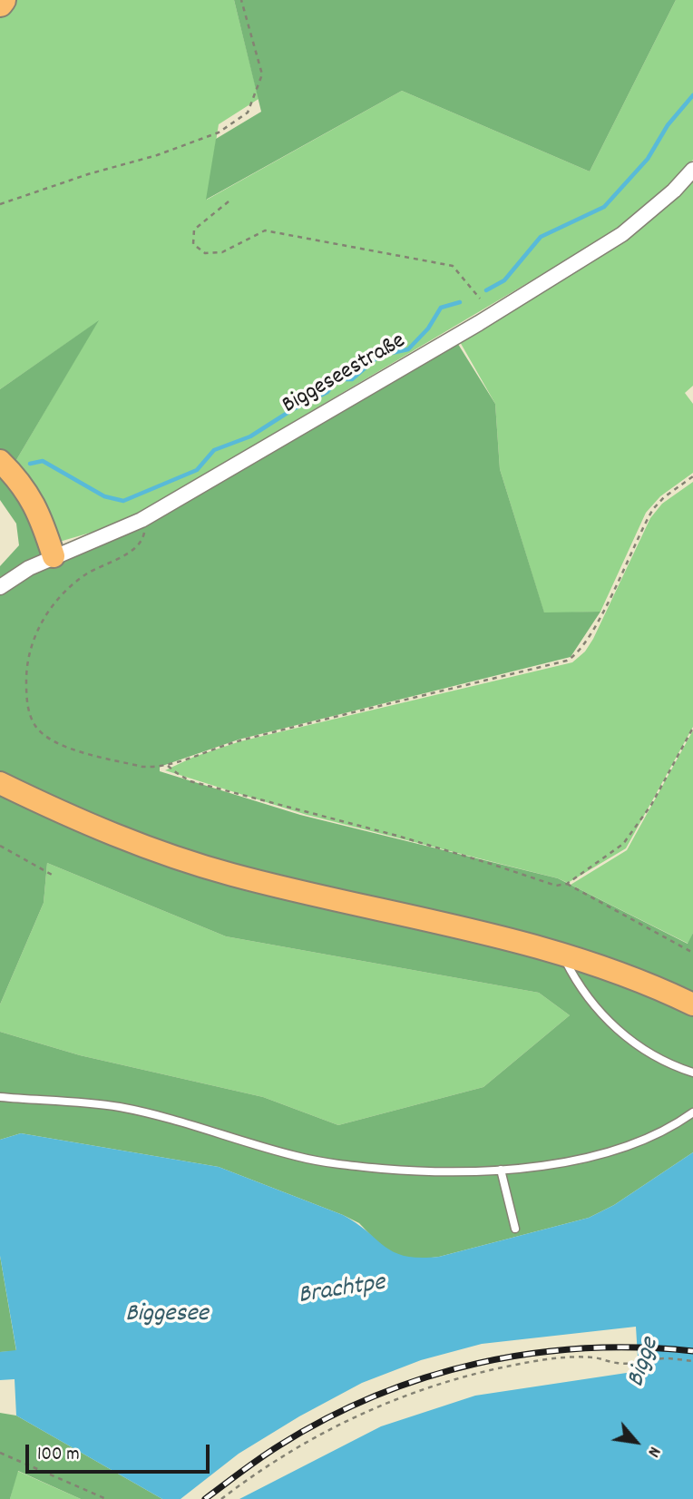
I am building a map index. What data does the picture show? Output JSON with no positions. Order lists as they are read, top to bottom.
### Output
{
  "streets": {
    "street": ["Biggeseestraße"]
  },
  "water": ["Brachtpe", "Biggesee", "Bigge"],
  "scale_bar": "100 m",
  "north": "bottom right"
}
